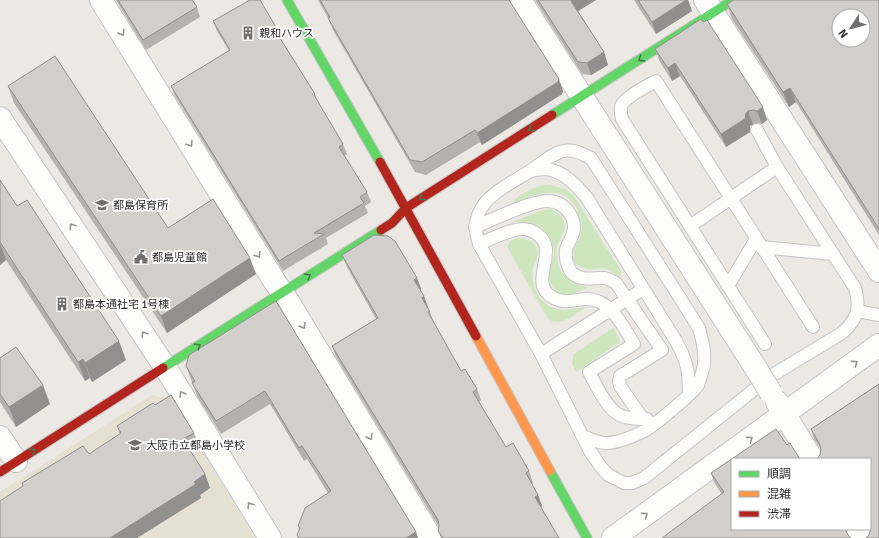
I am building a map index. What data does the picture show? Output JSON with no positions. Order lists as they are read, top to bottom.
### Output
{
  "places": {
    "building": ["親和ハウス", "都島本通社宅 1号棟"],
    "school or university": ["都島保育所", "大阪市立都島小学校"],
    "public building": ["都島児童館"]
  },
  "legend": ["順調", "混雑", "渋滞"],
  "north": "bottom left"
}
